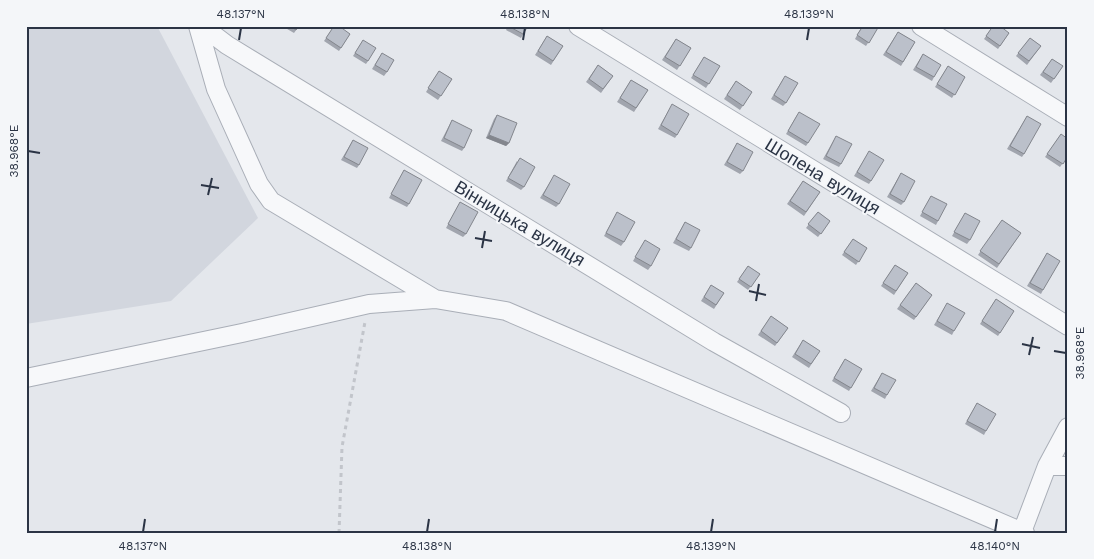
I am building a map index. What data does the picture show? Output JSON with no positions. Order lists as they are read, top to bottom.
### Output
{
  "streets": {
    "street": ["Шопена вулиця", "Вінницька вулиця"]
  },
  "coordinates": [
    "48.137°N",
    "48.138°N",
    "48.139°N",
    "38.968°E",
    "48.140°N"
  ]
}
